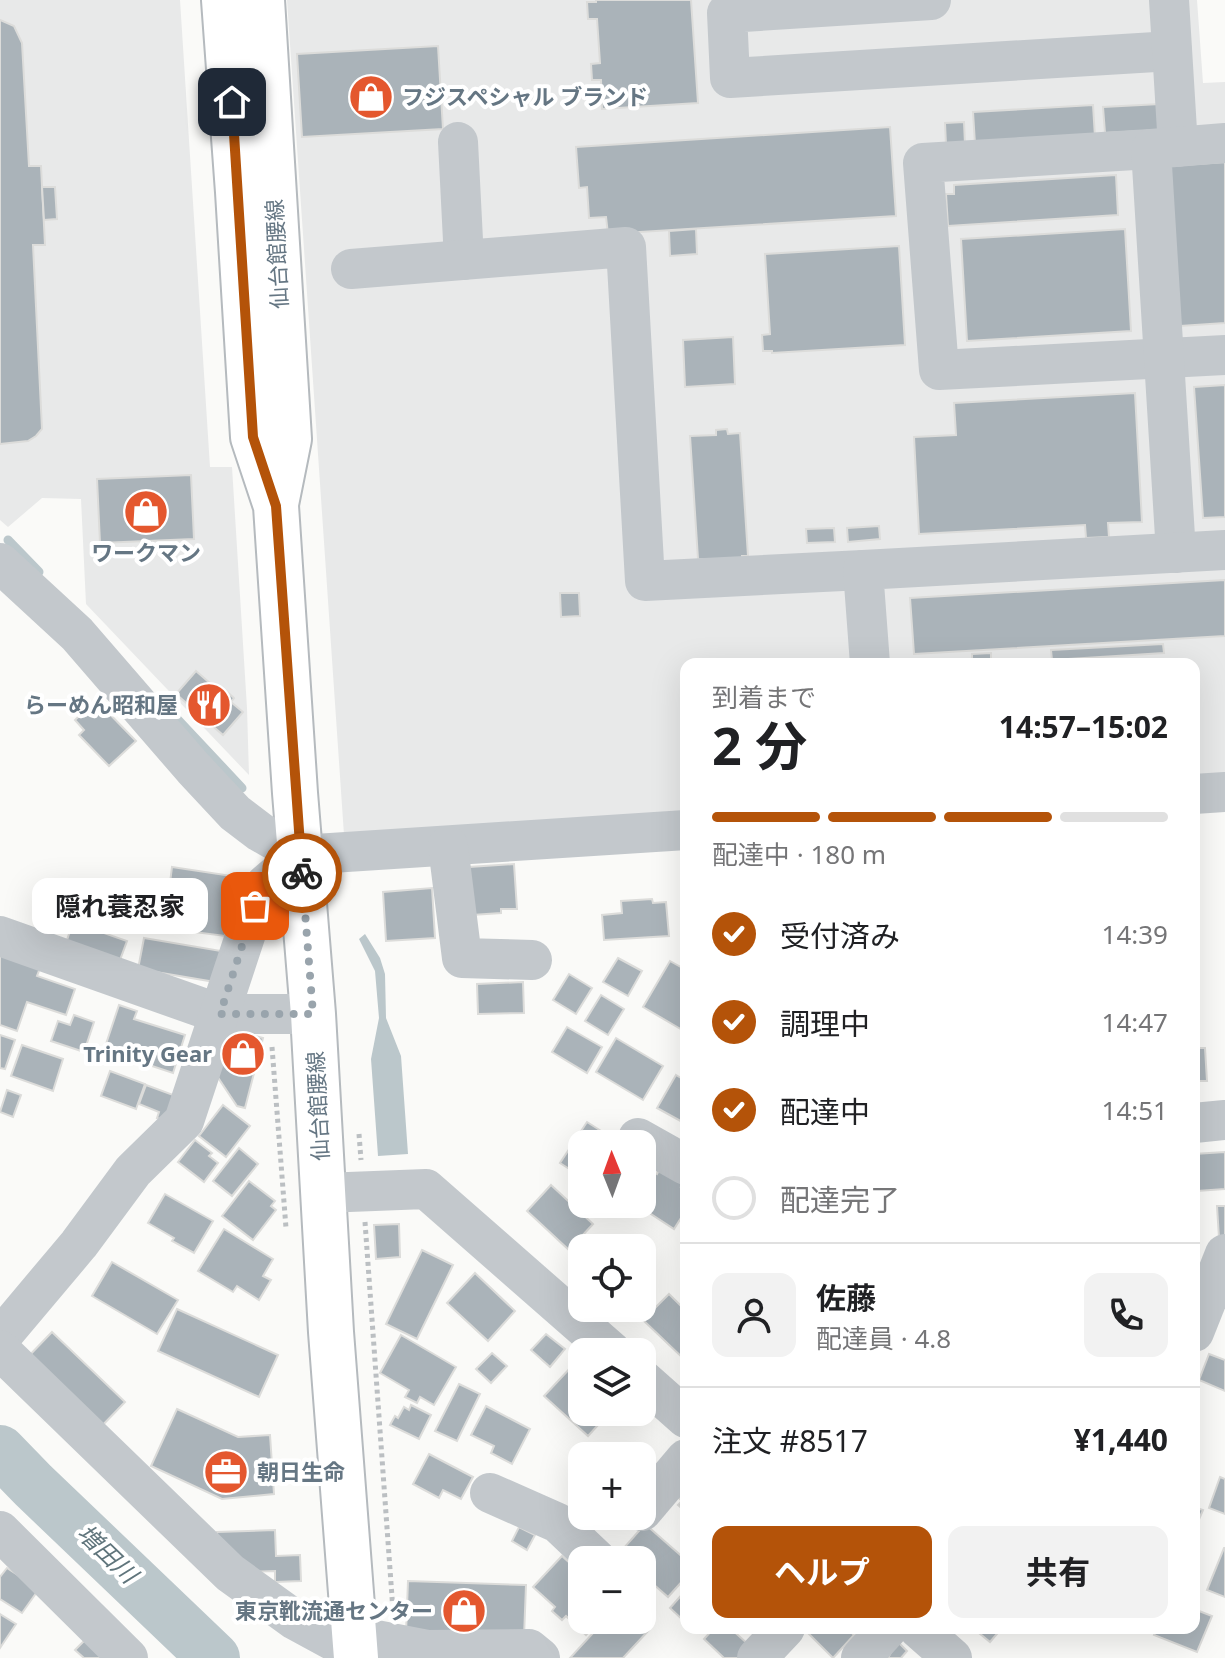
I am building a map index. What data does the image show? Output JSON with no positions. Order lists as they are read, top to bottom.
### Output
{
  "streets": {
    "main road": ["仙台館腰線"]
  },
  "water": ["増田川"],
  "places": {
    "shop": [
      "フジスペシャル ブランド",
      "ワークマン",
      "Trinity Gear",
      "東京靴流通センター"
    ],
    "restaurant": ["らーめん昭和屋"],
    "other": ["隠れ蓑忍家"],
    "office": ["朝日生命"]
  },
  "north": "top",
  "page": {
    "heading": ["2 分", "到着まで", "14:57–15:02"],
    "panel": [
      "佐藤",
      "配達員 · 4.8",
      "注文 #8517",
      "¥1,440"
    ],
    "bar": "配達中 · 180 m",
    "bubble": "隠れ蓑忍家",
    "list": [
      ["受付済み", "14:39"],
      ["調理中", "14:47"],
      ["配達中", "14:51"],
      "配達完了"
    ],
    "map_buttons": ["+", "−"],
    "buttons": ["ヘルプ", "共有"]
  }
}
